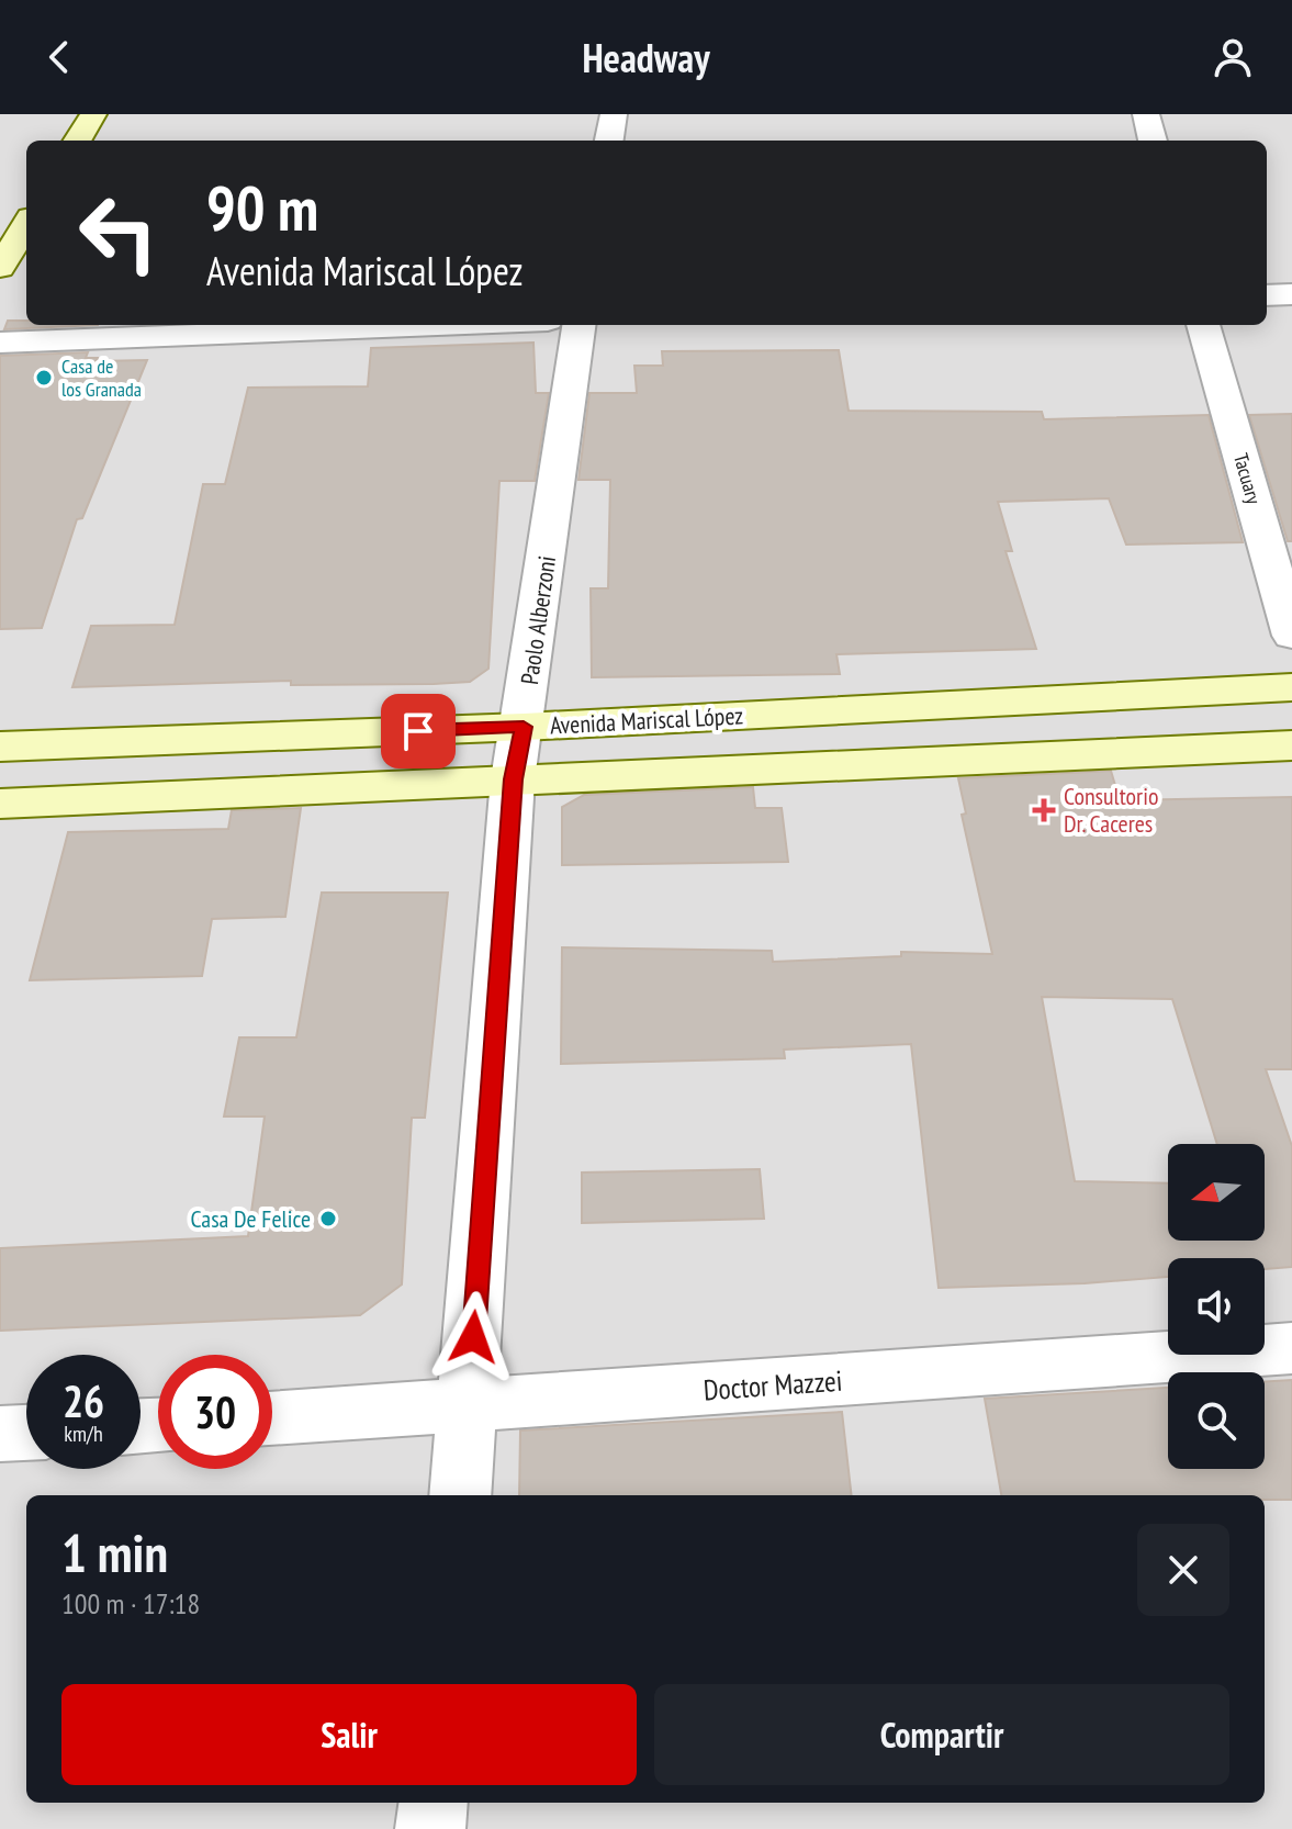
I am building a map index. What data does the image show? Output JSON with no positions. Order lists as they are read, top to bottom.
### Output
{
  "streets": {
    "main road": ["Avenida Mariscal López"],
    "street": ["Tacuary", "Paolo Alberzoni", "Doctor Mazzei"]
  },
  "crossings": [
    ["Paolo Alberzoni", "Avenida Mariscal López"],
    ["Paolo Alberzoni", "Doctor Mazzei"]
  ],
  "places": {
    "other": ["Casa de los Granada", "Casa De Felice"],
    "health": ["Consultorio Dr. Caceres"]
  },
  "north": "left",
  "page": {
    "header": "Headway",
    "turn": ["90 m", "Avenida Mariscal López"],
    "speed": "26 km/h",
    "limit": "30",
    "heading": ["1 min", "100 m · 17:18"],
    "buttons": ["Salir", "Compartir"]
  }
}
